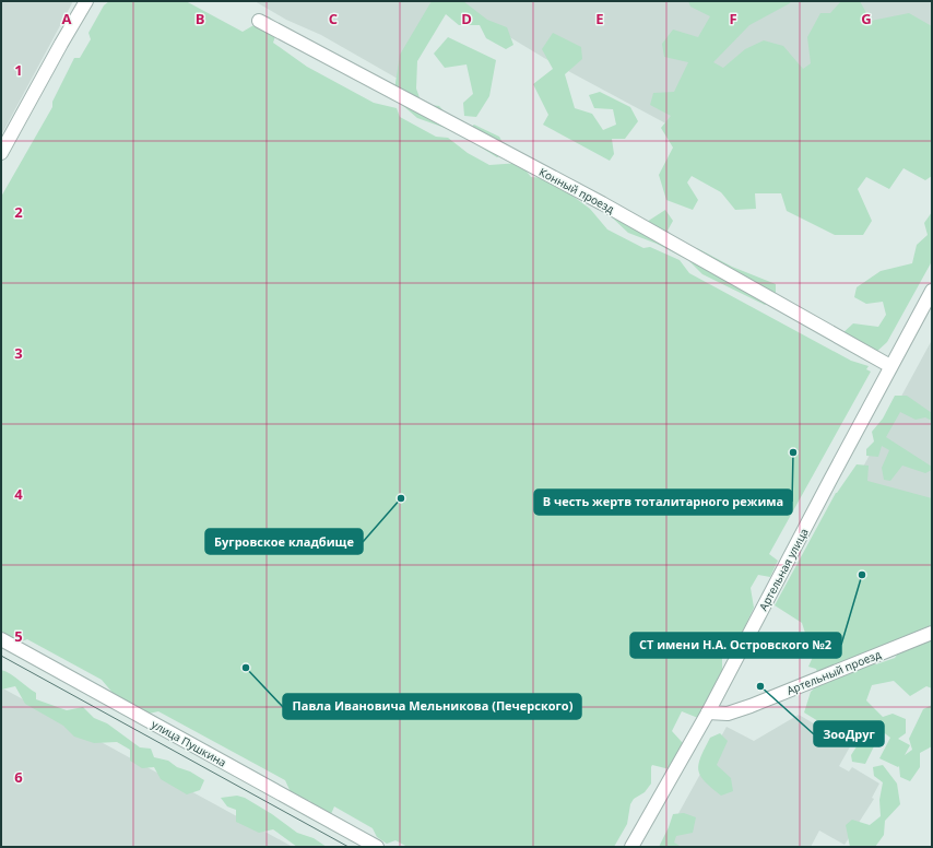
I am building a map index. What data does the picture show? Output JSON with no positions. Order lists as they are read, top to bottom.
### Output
{
  "streets": {
    "street": [
      "Конный проезд",
      "Артельная улица",
      "Артельный проезд",
      "улица Пушкина"
    ]
  },
  "crossings": [
    ["Конный проезд", "Артельная улица"],
    ["Артельная улица", "Артельный проезд"]
  ],
  "places": [
    "В честь жертв тоталитарного режима",
    "Бугровское кладбище",
    "СТ имени Н.А. Островского №2",
    "Павла Ивановича Мельникова (Печерского)",
    "ЗооДруг"
  ],
  "grid": {
    "columns": [
      "A",
      "B",
      "C",
      "D",
      "E",
      "F",
      "G"
    ],
    "rows": [
      "1",
      "2",
      "3",
      "4",
      "5",
      "6"
    ]
  }
}
